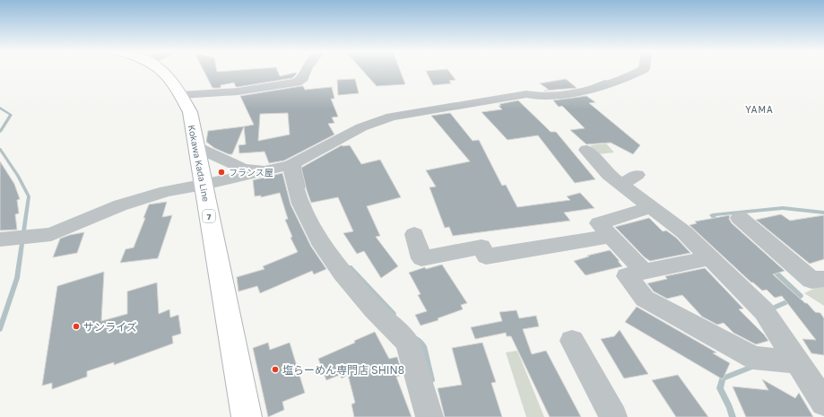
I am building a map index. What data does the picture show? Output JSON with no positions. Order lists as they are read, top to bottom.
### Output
{
  "streets": {
    "main road": ["Kokawa Kada Line", "7"]
  },
  "districts": ["YAMA"],
  "places": ["フランス屋", "サンライズ", "塩らーめん専門店 SHIN8"]
}
